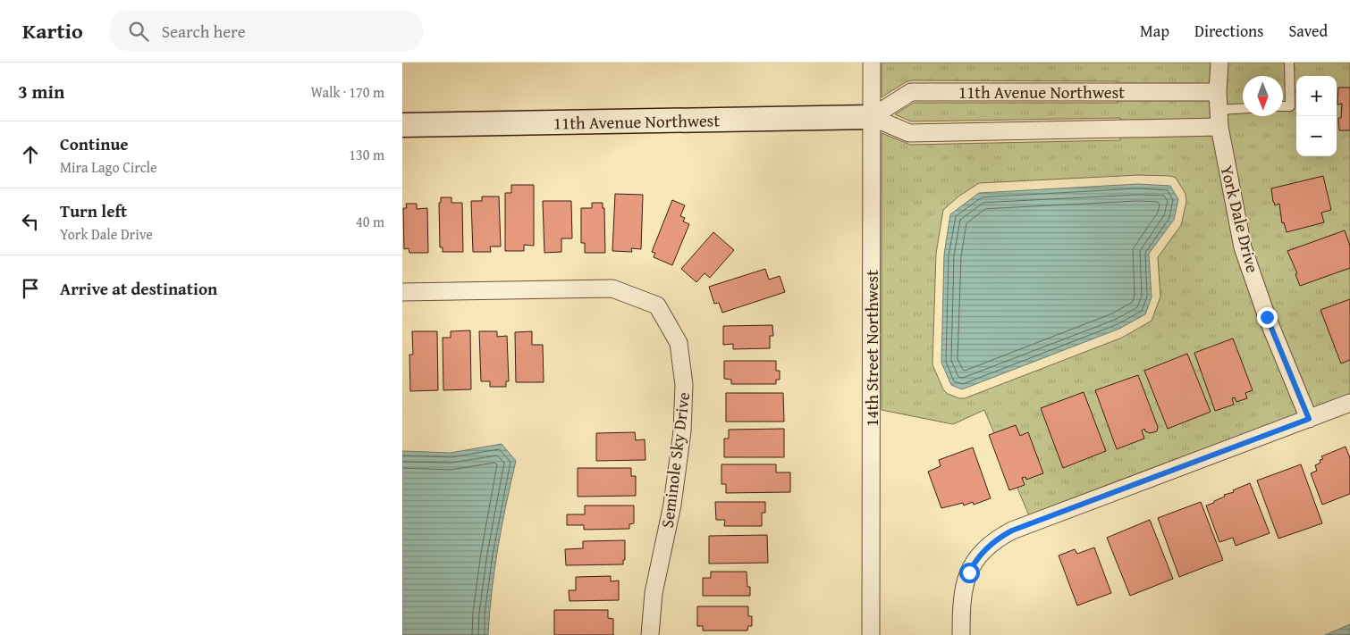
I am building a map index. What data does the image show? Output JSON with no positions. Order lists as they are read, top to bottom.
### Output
{
  "streets": {
    "street": [
      "11th Avenue Northwest",
      "York Dale Drive",
      "14th Street Northwest",
      "Seminole Sky Drive"
    ]
  },
  "crossings": [
    ["11th Avenue Northwest", "York Dale Drive"],
    ["11th Avenue Northwest", "14th Street Northwest"]
  ],
  "north": "bottom",
  "page": {
    "header": "Kartio",
    "search": "Search here",
    "nav": ["Map", "Directions", "Saved"],
    "heading": ["3 min", "Walk · 170 m"],
    "map_buttons": ["+", "−"],
    "list": [
      ["Continue", "Mira Lago Circle", "130 m"],
      ["Turn left", "York Dale Drive", "40 m"],
      "Arrive at destination"
    ]
  }
}
